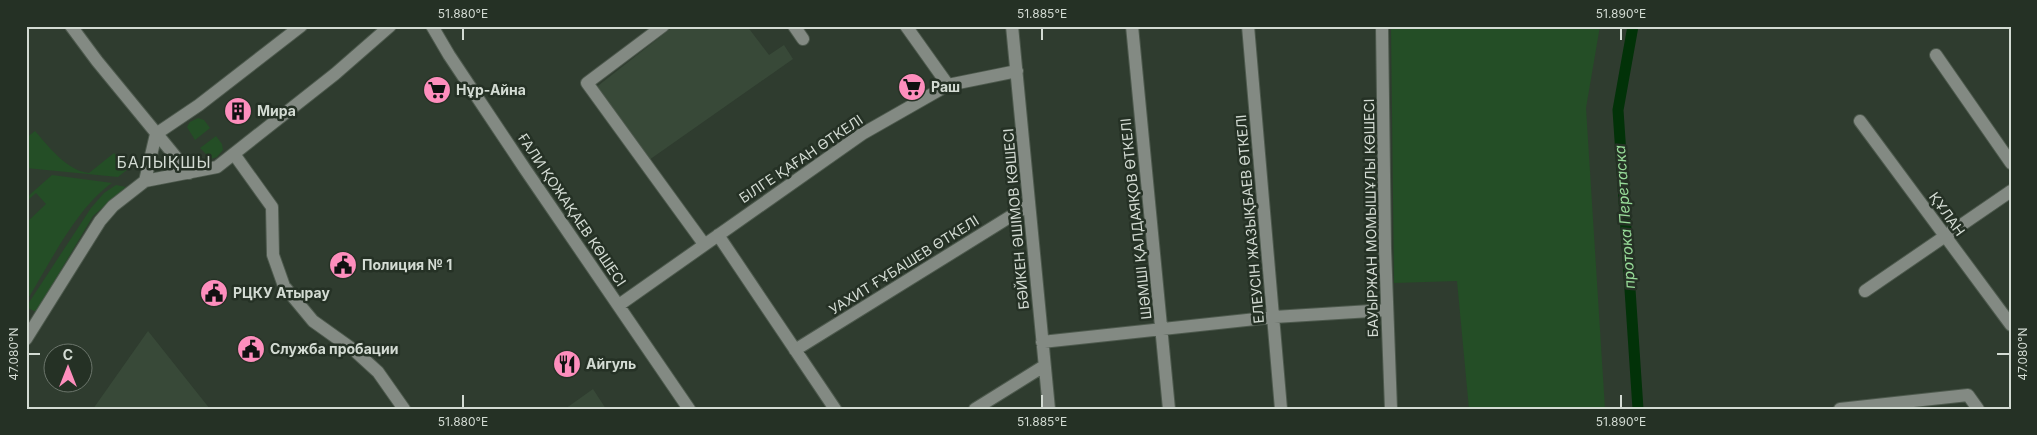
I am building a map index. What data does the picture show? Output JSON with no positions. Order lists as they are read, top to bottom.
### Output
{
  "streets": {
    "street": [
      "БІЛГЕ ҚАҒАН ӨТКЕЛІ",
      "ҒАЛИ ҚОЖАҚАЕВ КӨШЕСІ",
      "ҚҰЛАН",
      "БАУЫРЖАН МОМЫШҰЛЫ КӨШЕСІ",
      "БӘЙКЕН ӘШІМОВ КӨШЕСІ",
      "ШӘМШІ ҚАЛДАЯҚОВ ӨТКЕЛІ",
      "ЕЛЕУСІН ЖАЗЫҚБАЕВ ӨТКЕЛІ",
      "УАХИТ ҒҰБАШЕВ ӨТКЕЛІ"
    ]
  },
  "crossings": [
    ["БІЛГЕ ҚАҒАН ӨТКЕЛІ", "ҒАЛИ ҚОЖАҚАЕВ КӨШЕСІ"],
    ["БІЛГЕ ҚАҒАН ӨТКЕЛІ", "БӘЙКЕН ӘШІМОВ КӨШЕСІ"],
    ["БӘЙКЕН ӘШІМОВ КӨШЕСІ", "УАХИТ ҒҰБАШЕВ ӨТКЕЛІ"]
  ],
  "districts": ["БАЛЫҚШЫ"],
  "water": ["протока Перетаска"],
  "places": {
    "supermarket": ["Раш", "Нұр-Айна"],
    "building": ["Мира"],
    "public building": ["Полиция № 1", "РЦКУ Атырау", "Служба пробации"],
    "restaurant": ["Айгуль"]
  },
  "north": "top",
  "coordinates": [
    "51.880°E",
    "51.885°E",
    "51.890°E",
    "47.080°N"
  ]
}
